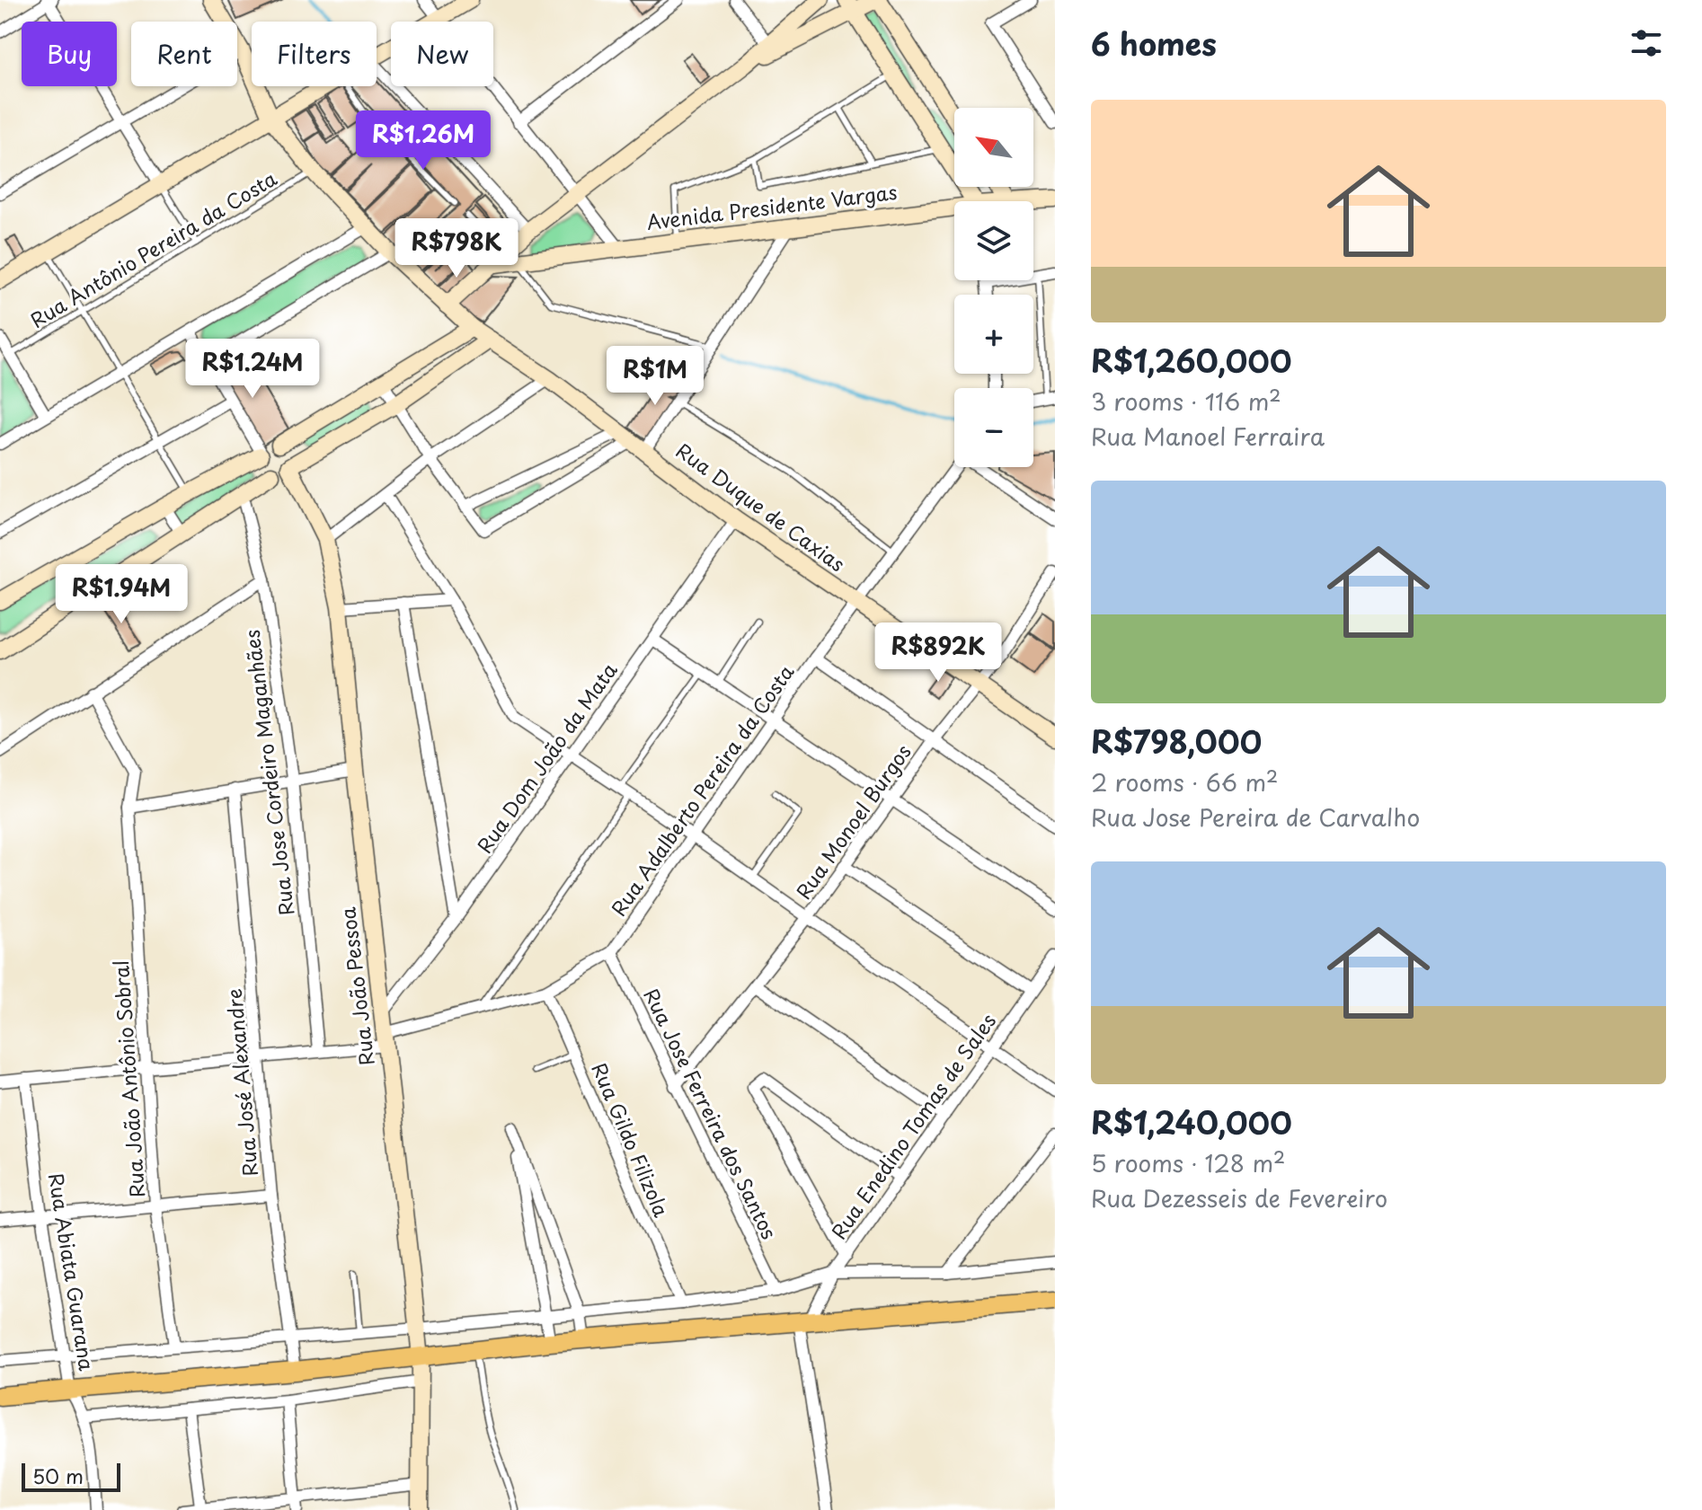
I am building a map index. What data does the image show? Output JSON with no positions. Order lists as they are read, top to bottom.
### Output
{
  "streets": {
    "street": [
      "Avenida Presidente Vargas",
      "Rua Duque de Caxias",
      "Rua Dom João da Mata",
      "Rua Jose Cordeiro Maganhães",
      "Rua Adalberto Pereira da Costa",
      "Rua Monoel Burgos",
      "Rua João Pessoa",
      "Rua João Antônio Sobral",
      "Rua José Alexandre",
      "Rua Jose Ferreira dos Santos",
      "Rua Enedino Tomas de Sales",
      "Rua Gildo Filizola",
      "Rua Abiata Guarana"
    ],
    "lane": ["Rua Antônio Pereira da Costa"]
  },
  "crossings": [
    ["Rua Antônio Pereira da Costa", "Rua Duque de Caxias"],
    ["Rua Duque de Caxias", "Rua Dom João da Mata"],
    ["Rua Duque de Caxias", "Rua Adalberto Pereira da Costa"],
    ["Rua Duque de Caxias", "Rua Monoel Burgos"],
    ["Rua Dom João da Mata", "Rua João Pessoa"],
    ["Rua Jose Cordeiro Maganhães", "Rua Adalberto Pereira da Costa"],
    ["Rua Adalberto Pereira da Costa", "Rua João Pessoa"],
    ["Rua Adalberto Pereira da Costa", "Rua João Antônio Sobral"],
    ["Rua Adalberto Pereira da Costa", "Rua José Alexandre"],
    ["Rua Adalberto Pereira da Costa", "Rua Jose Ferreira dos Santos"],
    ["Rua Adalberto Pereira da Costa", "Rua Gildo Filizola"],
    ["Rua Adalberto Pereira da Costa", "Rua Abiata Guarana"],
    ["Rua Monoel Burgos", "Rua Jose Ferreira dos Santos"]
  ],
  "scale_bar": "50 m",
  "north": "top left",
  "page": {
    "heading": "6 homes",
    "chip": [
      "Buy",
      "Rent",
      "Filters",
      "New"
    ],
    "list": [
      {
        "name": "R$1,260,000",
        "note": "3 rooms · 116 m² · Rua Manoel Ferraira"
      },
      {
        "name": "R$798,000",
        "note": "2 rooms · 66 m² · Rua Jose Pereira de Carvalho"
      },
      {
        "name": "R$1,240,000",
        "note": "5 rooms · 128 m² · Rua Dezesseis de Fevereiro"
      }
    ],
    "map_buttons": ["+", "−"],
    "price": [
      "R$1.26M",
      "R$798K",
      "R$1.24M",
      "R$1M",
      "R$1.94M",
      "R$892K"
    ],
    "scale": "50 m"
  }
}
